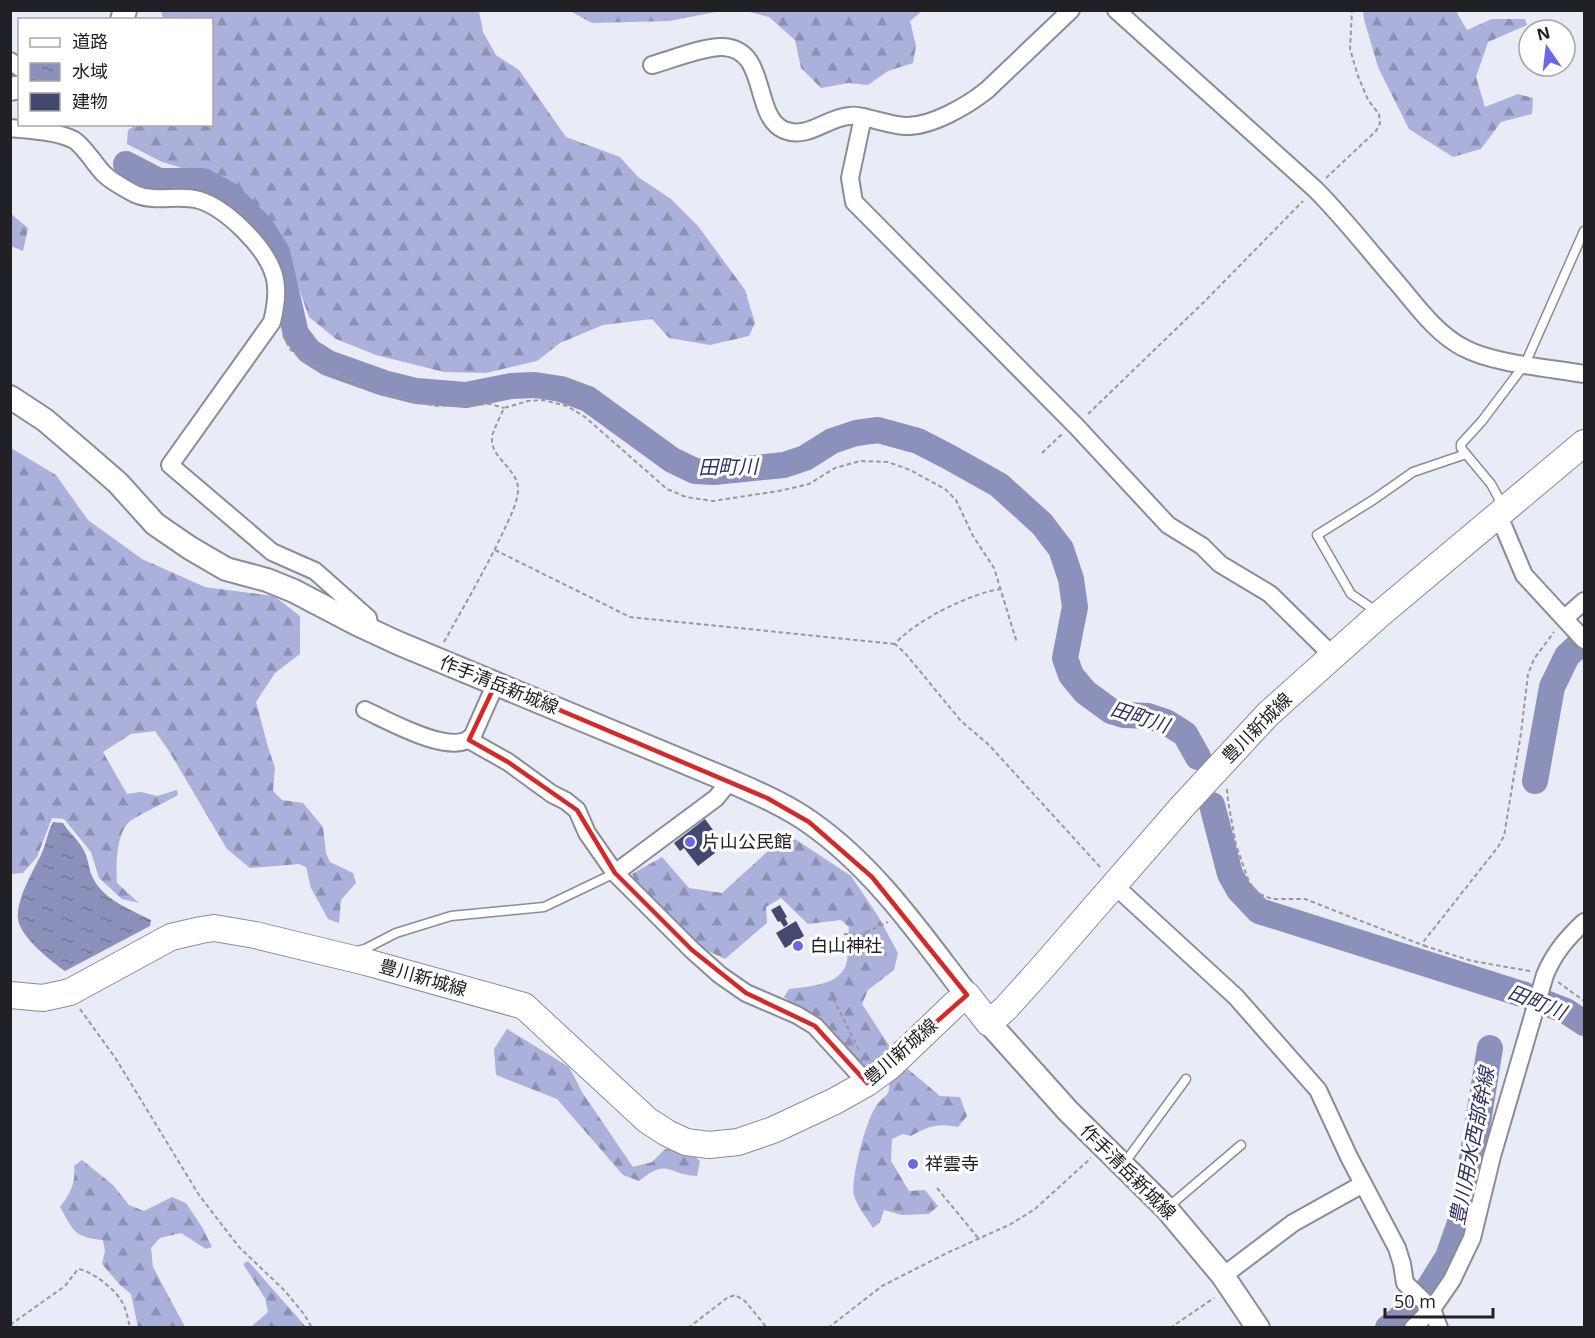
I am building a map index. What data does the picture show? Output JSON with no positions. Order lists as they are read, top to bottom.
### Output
{
  "streets": {
    "main road": ["作手清岳新城線", "豊川新城線"]
  },
  "crossings": [
    ["作手清岳新城線", "豊川新城線"]
  ],
  "water": ["田町川", "豊川用水西部幹線"],
  "places": ["片山公民館", "白山神社", "祥雲寺"],
  "legend": ["道路", "水域", "建物"],
  "scale_bar": "50 m",
  "north": "top"
}
